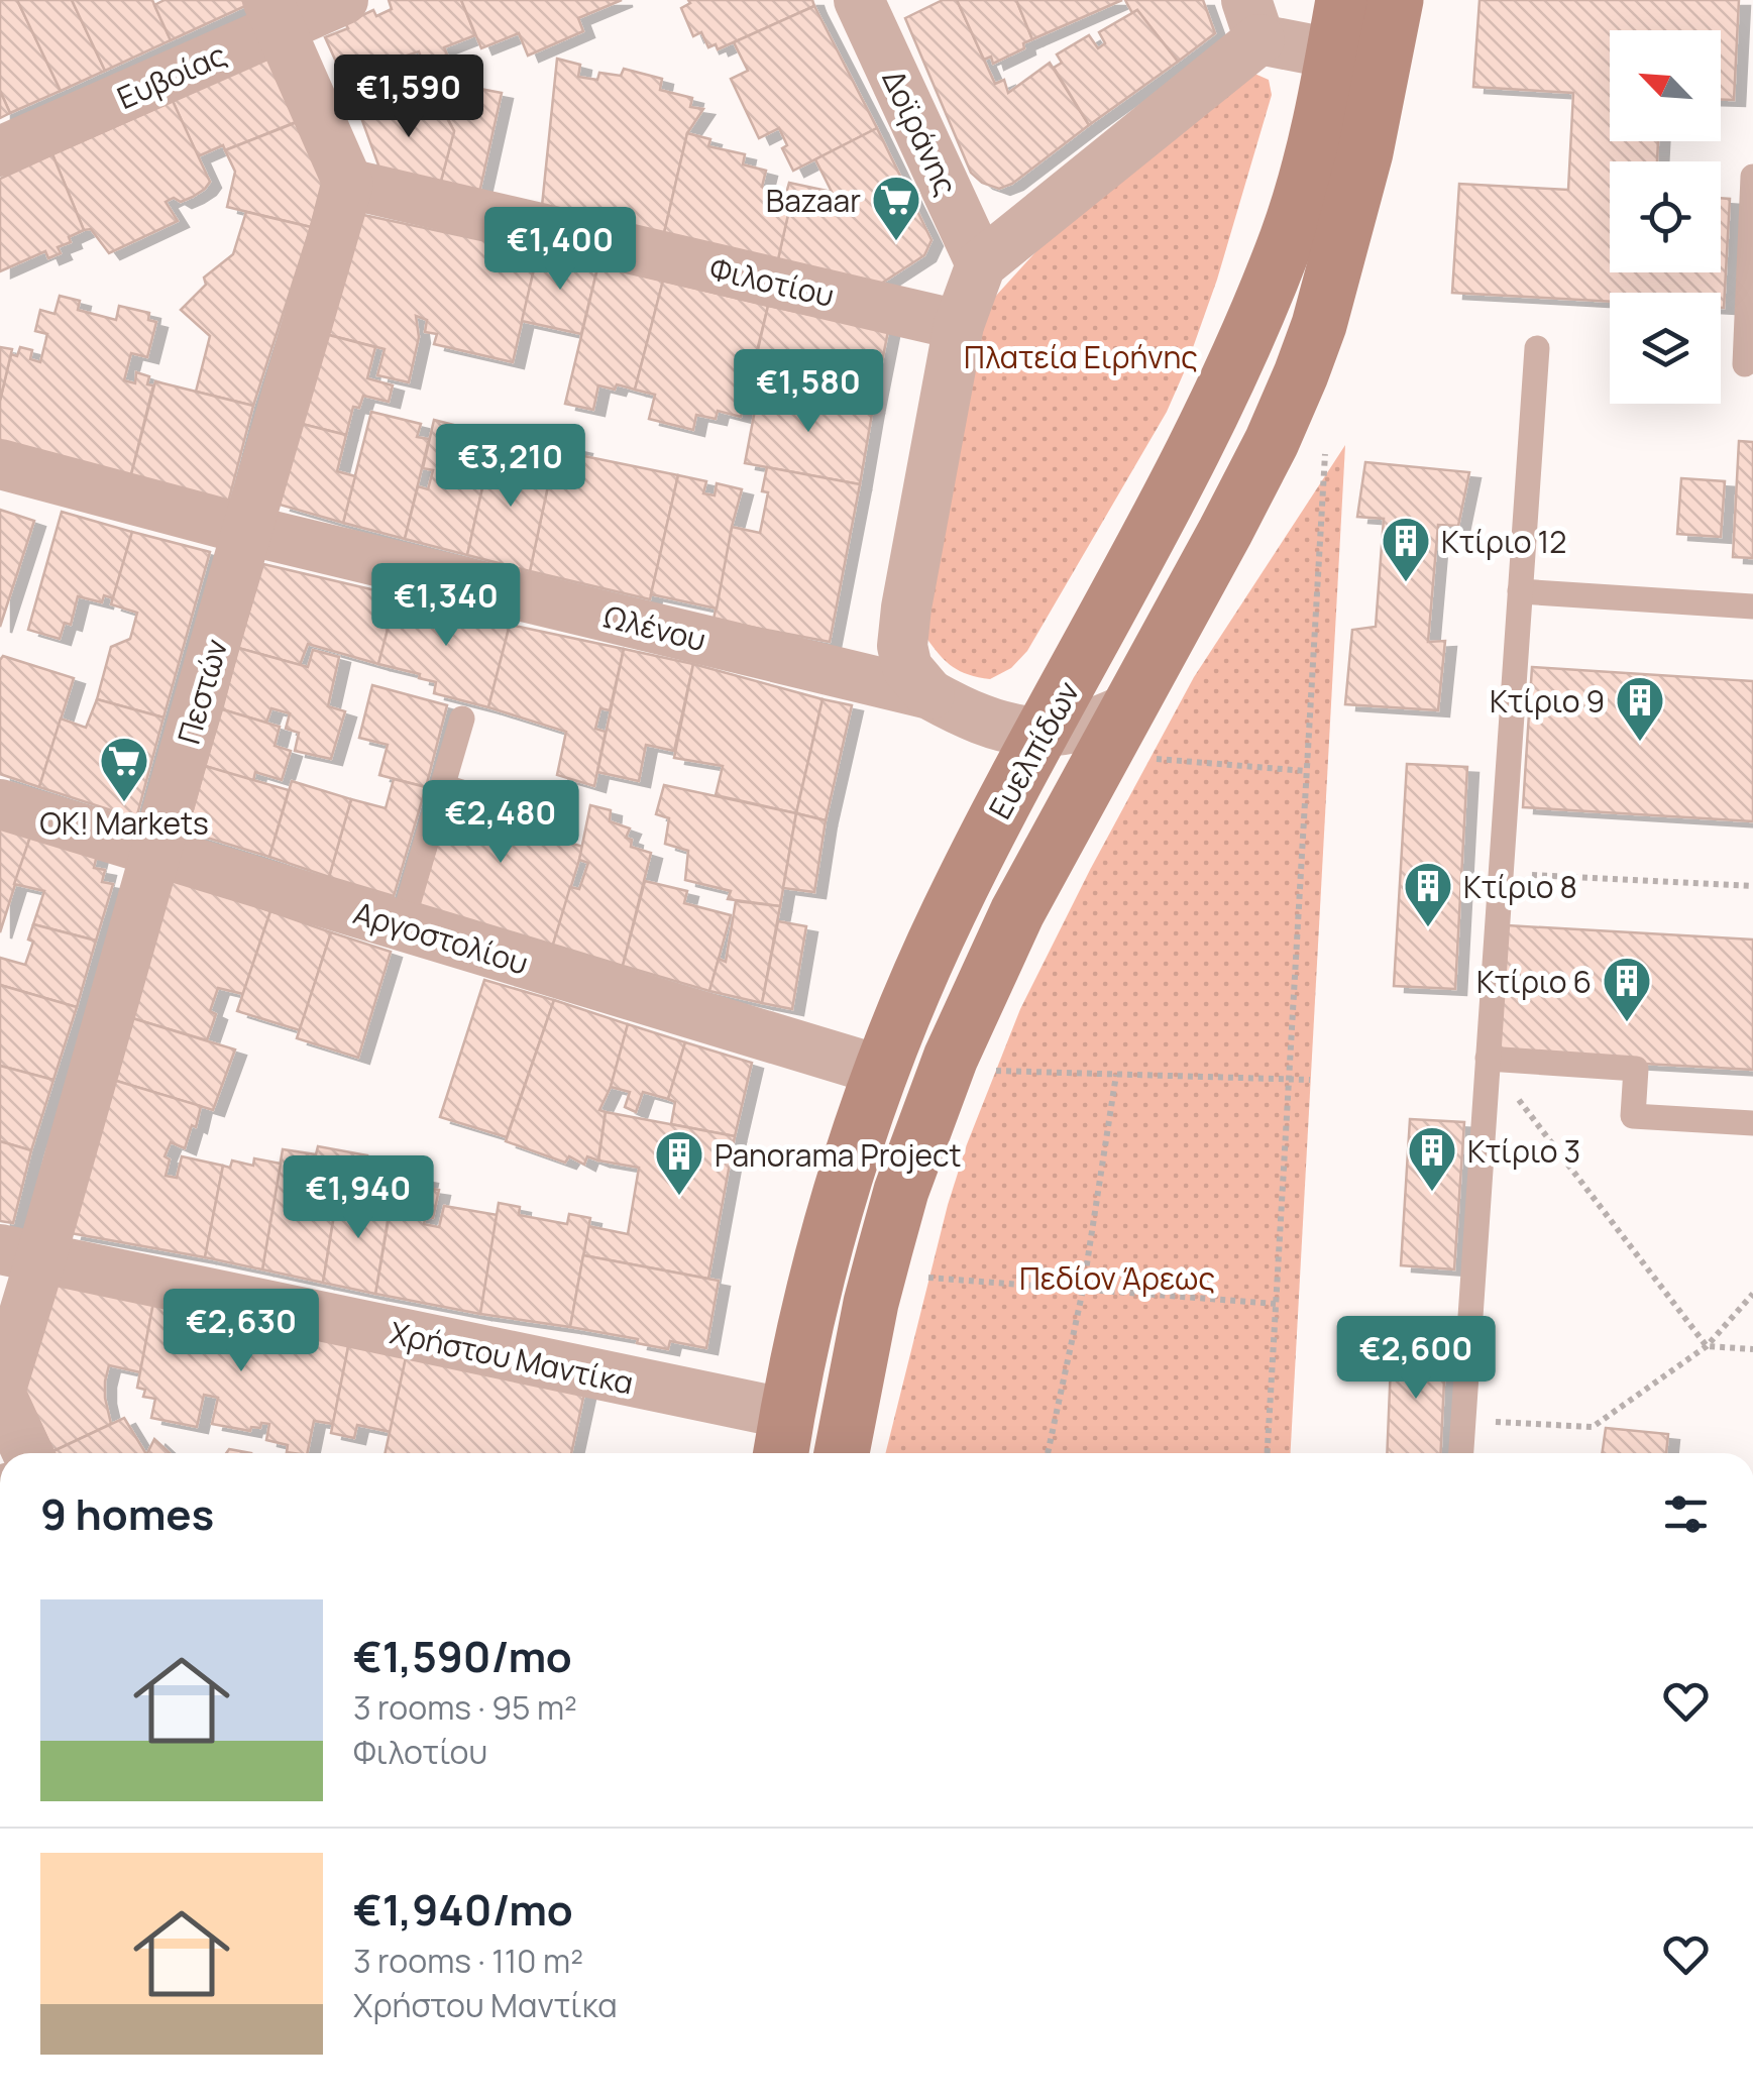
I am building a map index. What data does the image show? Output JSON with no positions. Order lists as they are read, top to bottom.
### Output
{
  "streets": {
    "main road": ["Ευελπίδων"],
    "street": [
      "Ευβοίας",
      "Δοϊράνης",
      "Φιλοτίου",
      "Ωλένου",
      "Πεστών",
      "Αργοστολίου",
      "Χρήστου Μαντίκα"
    ]
  },
  "crossings": [
    ["Φιλοτίου", "Πεστών"],
    ["Ωλένου", "Πεστών"],
    ["Ωλένου", "Ευελπίδων"],
    ["Πεστών", "Αργοστολίου"],
    ["Πεστών", "Χρήστου Μαντίκα"],
    ["Ευελπίδων", "Αργοστολίου"],
    ["Ευελπίδων", "Χρήστου Μαντίκα"]
  ],
  "parks": ["Πλατεία Ειρήνης", "Πεδίον Άρεως"],
  "places": {
    "supermarket": ["Bazaar", "OK! Markets"],
    "building": [
      "Κτίριο 12",
      "Κτίριο 9",
      "Κτίριο 8",
      "Κτίριο 6",
      "Κτίριο 3",
      "Panorama Project"
    ]
  },
  "north": "top left",
  "page": {
    "price": [
      "€1,590",
      "€1,400",
      "€1,580",
      "€3,210",
      "€1,340",
      "€2,480",
      "€1,940",
      "€2,630",
      "€2,600"
    ],
    "heading": "9 homes",
    "list": [
      {
        "name": "€1,590/mo",
        "note": "3 rooms · 95 m² · Φιλοτίου"
      },
      {
        "name": "€1,940/mo",
        "note": "3 rooms · 110 m² · Χρήστου Μαντίκα"
      }
    ]
  }
}
